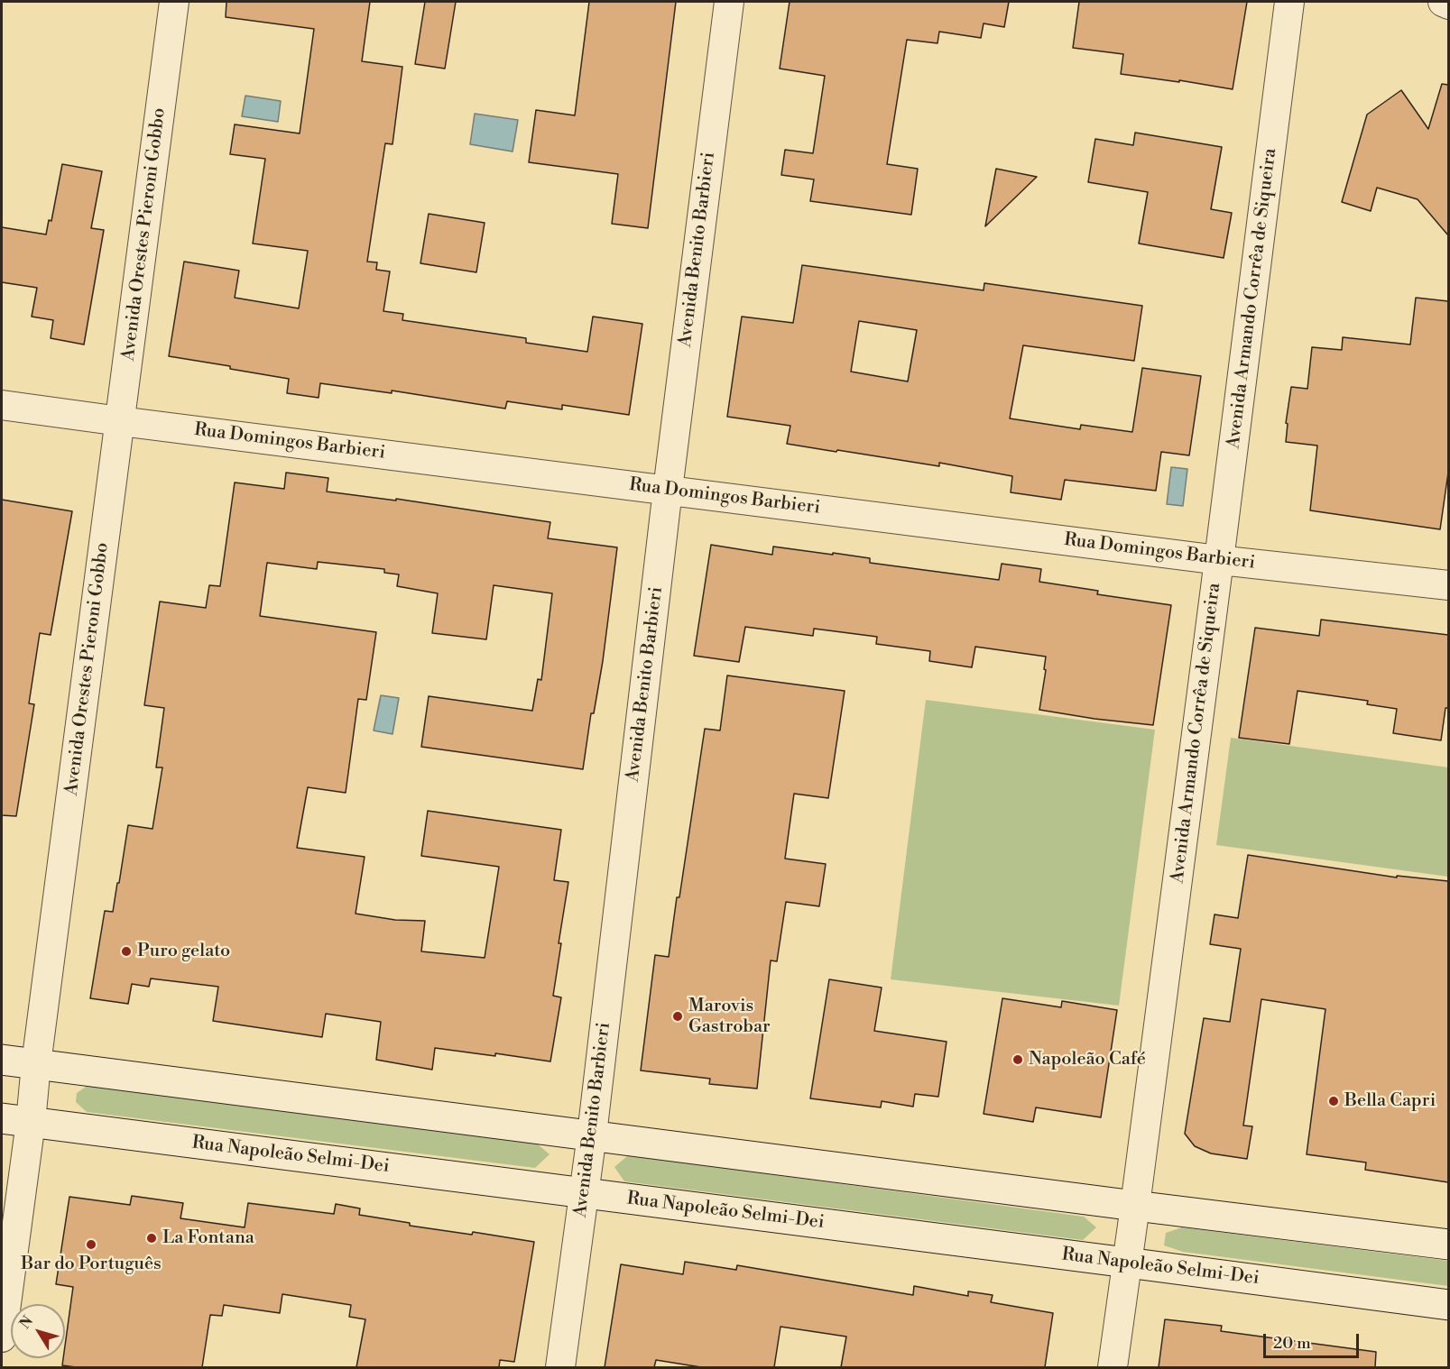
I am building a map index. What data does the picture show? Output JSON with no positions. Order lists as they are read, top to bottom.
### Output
{
  "streets": {
    "main road": ["Rua Napoleão Selmi-Dei"],
    "street": [
      "Avenida Orestes Pieroni Gobbo",
      "Avenida Benito Barbieri",
      "Avenida Armando Corrêa de Siqueira",
      "Rua Domingos Barbieri"
    ]
  },
  "crossings": [
    ["Avenida Orestes Pieroni Gobbo", "Rua Domingos Barbieri"],
    ["Avenida Orestes Pieroni Gobbo", "Rua Napoleão Selmi-Dei"],
    ["Avenida Benito Barbieri", "Rua Domingos Barbieri"],
    ["Avenida Benito Barbieri", "Rua Napoleão Selmi-Dei"],
    ["Avenida Armando Corrêa de Siqueira", "Rua Domingos Barbieri"],
    ["Avenida Armando Corrêa de Siqueira", "Rua Napoleão Selmi-Dei"]
  ],
  "places": [
    "Puro gelato",
    "Marovis Gastrobar",
    "Napoleão Café",
    "Bella Capri",
    "La Fontana",
    "Bar do Português"
  ],
  "scale_bar": "20 m",
  "north": "top left"
}
